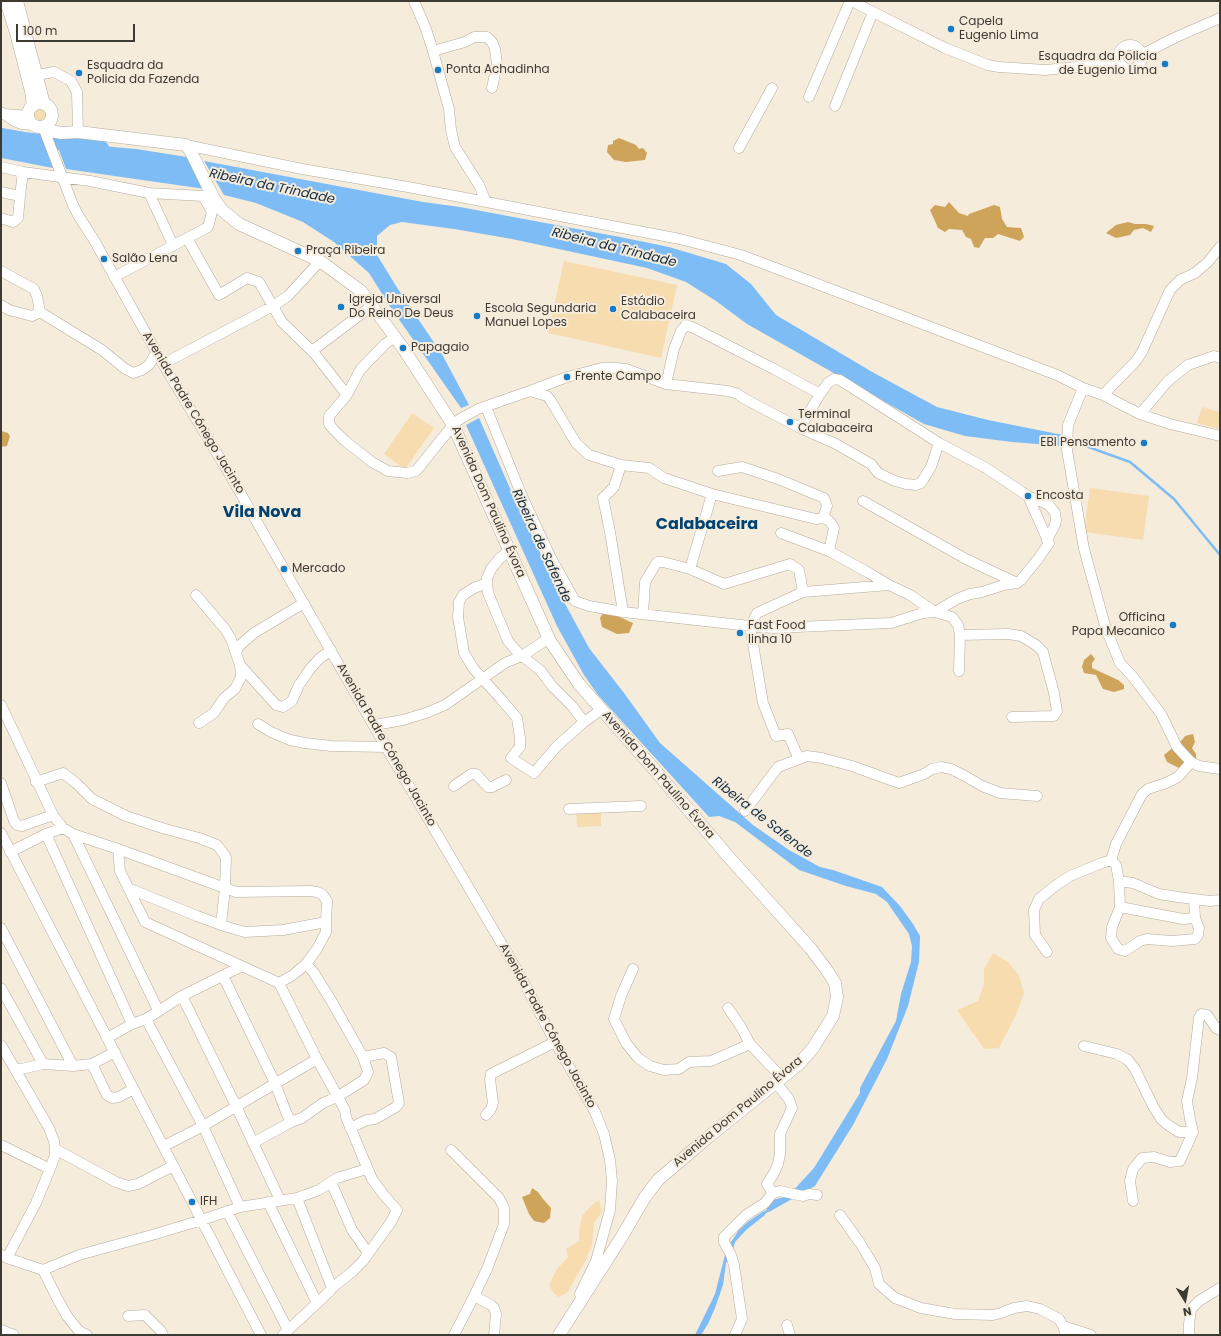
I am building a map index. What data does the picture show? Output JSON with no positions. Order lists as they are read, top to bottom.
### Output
{
  "streets": {
    "main road": ["Avenida Dom Paulino Évora"],
    "street": ["Avenida Padre Cónego Jacinto"]
  },
  "crossings": [
    ["Avenida Padre Cónego Jacinto", "Avenida Dom Paulino Évora"]
  ],
  "districts": ["Vila Nova", "Calabaceira"],
  "water": ["Ribeira da Trindade", "Ribeira de Safende"],
  "places": [
    "Capela Eugenio Lima",
    "Esquadra da Policia de Eugenio Lima",
    "Ponta Achadinha",
    "Esquadra da Policia da Fazenda",
    "Praça Ribeira",
    "Salão Lena",
    "Igreja Universal Do Reino De Deus",
    "Estádio Calabaceira",
    "Escola Segundaria Manuel Lopes",
    "Papagaio",
    "Frente Campo",
    "Terminal Calabaceira",
    "EBI Pensamento",
    "Encosta",
    "Mercado",
    "Officina Papa Mecanico",
    "Fast Food linha 10",
    "IFH"
  ],
  "scale_bar": "100 m",
  "north": "bottom"
}
